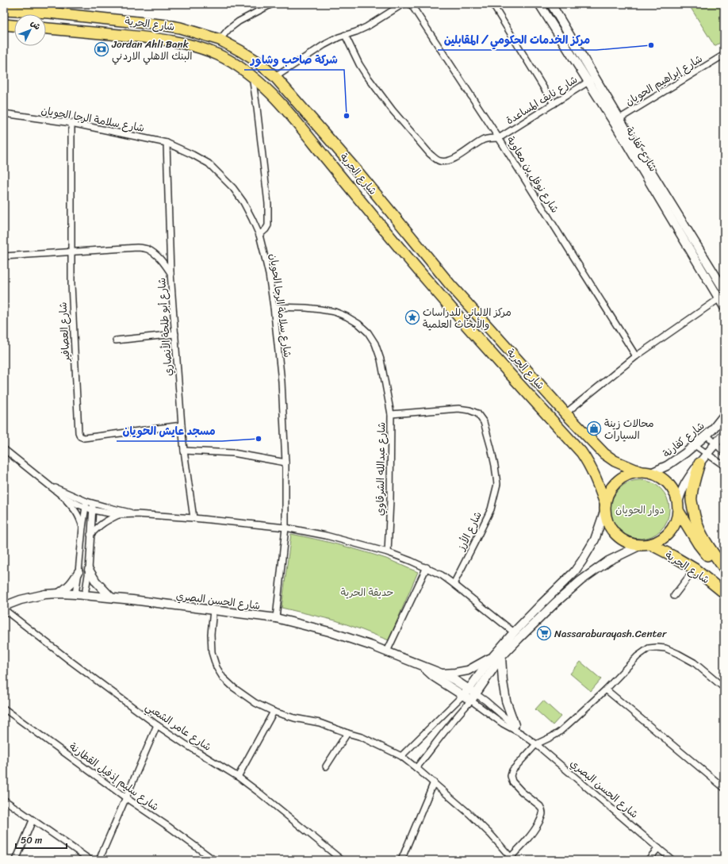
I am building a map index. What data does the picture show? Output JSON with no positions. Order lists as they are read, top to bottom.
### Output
{
  "streets": {
    "highway": ["شارع الحرية"],
    "street": [
      "شارع إبراهيم الحويان",
      "شارع نايف المساعدة",
      "شارع سلامة الرجا الحويان",
      "شارع كفارنة",
      "شارع نوفل بن معاوية",
      "شارع أبو طلحة الأنصاري",
      "شارع العصافير",
      "شارع عبدالله الشرقاوي",
      "شارع الأرز",
      "شارع الحسن البصري",
      "شارع عامر الشعبي",
      "شارع سليم إذفيل القطارنة"
    ]
  },
  "crossings": [
    ["شارع الحرية", "شارع كفارنة"],
    ["شارع إبراهيم الحويان", "شارع كفارنة"],
    ["شارع نايف المساعدة", "شارع كفارنة"],
    ["شارع نايف المساعدة", "شارع نوفل بن معاوية"],
    ["شارع سلامة الرجا الحويان", "شارع العصافير"],
    ["شارع سلامة الرجا الحويان", "شارع الحسن البصري"],
    ["شارع أبو طلحة الأنصاري", "شارع العصافير"],
    ["شارع عبدالله الشرقاوي", "شارع الأرز"]
  ],
  "parks": ["دوار الحويان", "حديقة الحرية"],
  "places": {
    "other": ["مركز الخدمات الحكومي / المقابلين", "شركة صاحب وشاور", "مسجد عايش الحويان"],
    "bank": ["Jordan Ahli Bank البنك الاهلي الاردني"],
    "place": ["مركز الالباني للدراسات والأبحاث العلمية"],
    "shop": ["محالات زينة السيارات"],
    "supermarket": ["Nassaraburayash.Center"]
  },
  "scale_bar": "50 m",
  "north": "top right"
}
